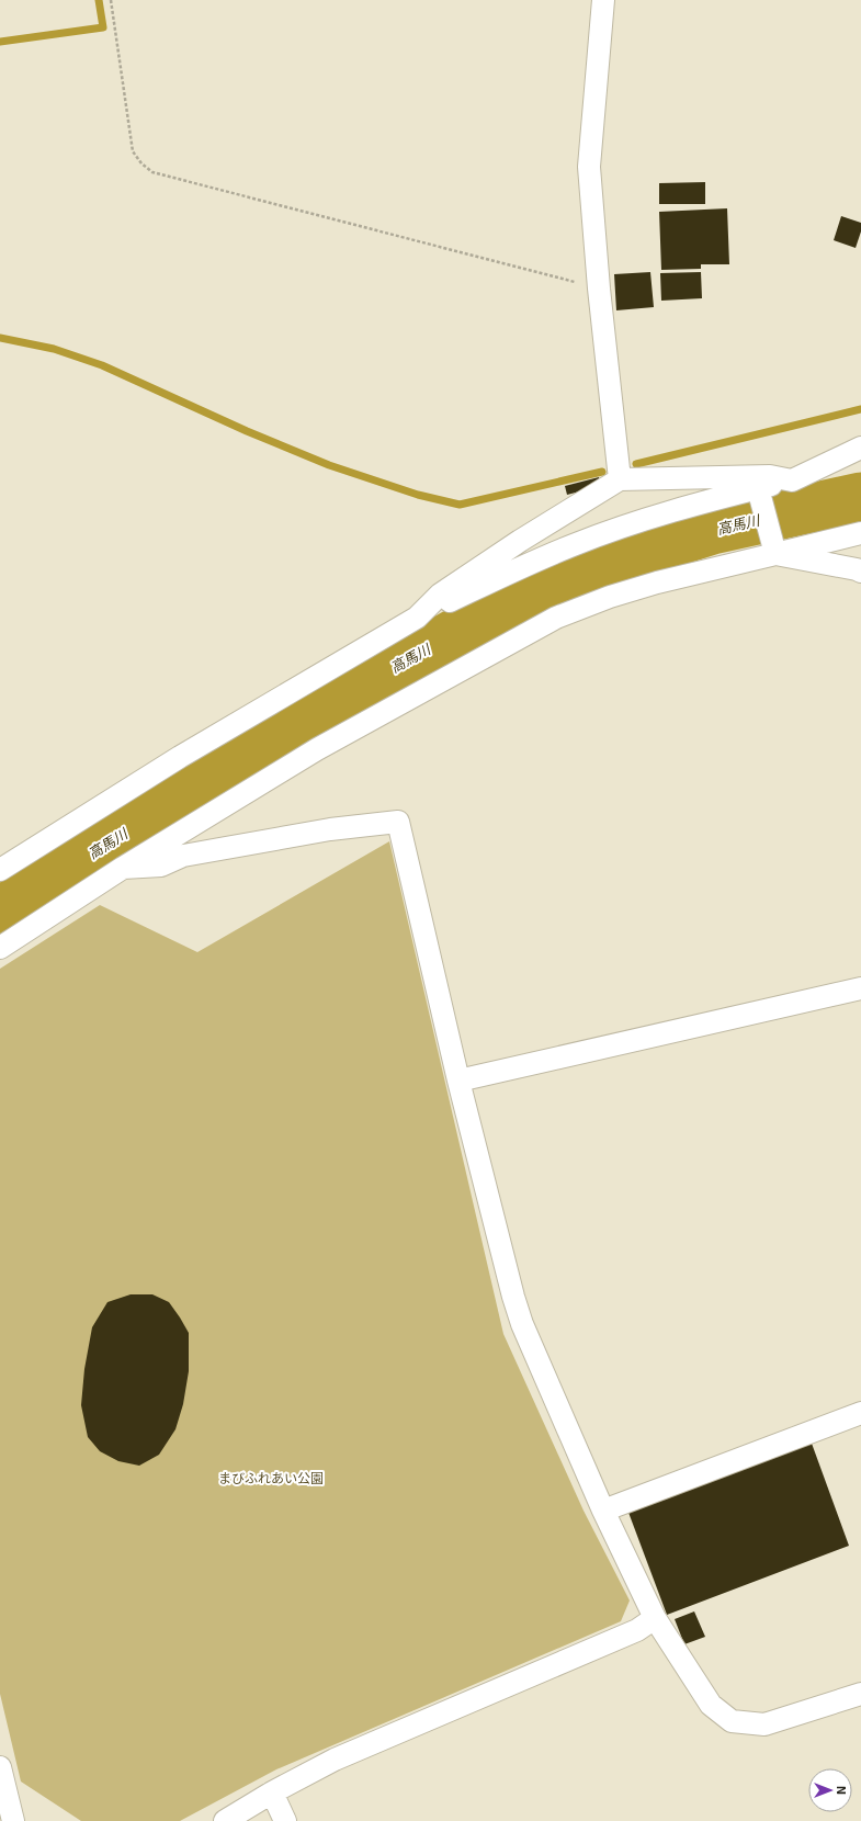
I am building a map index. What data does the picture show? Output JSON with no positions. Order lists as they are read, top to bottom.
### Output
{
  "water": ["高馬川"],
  "parks": ["まびふれあい公園"],
  "north": "right"
}
